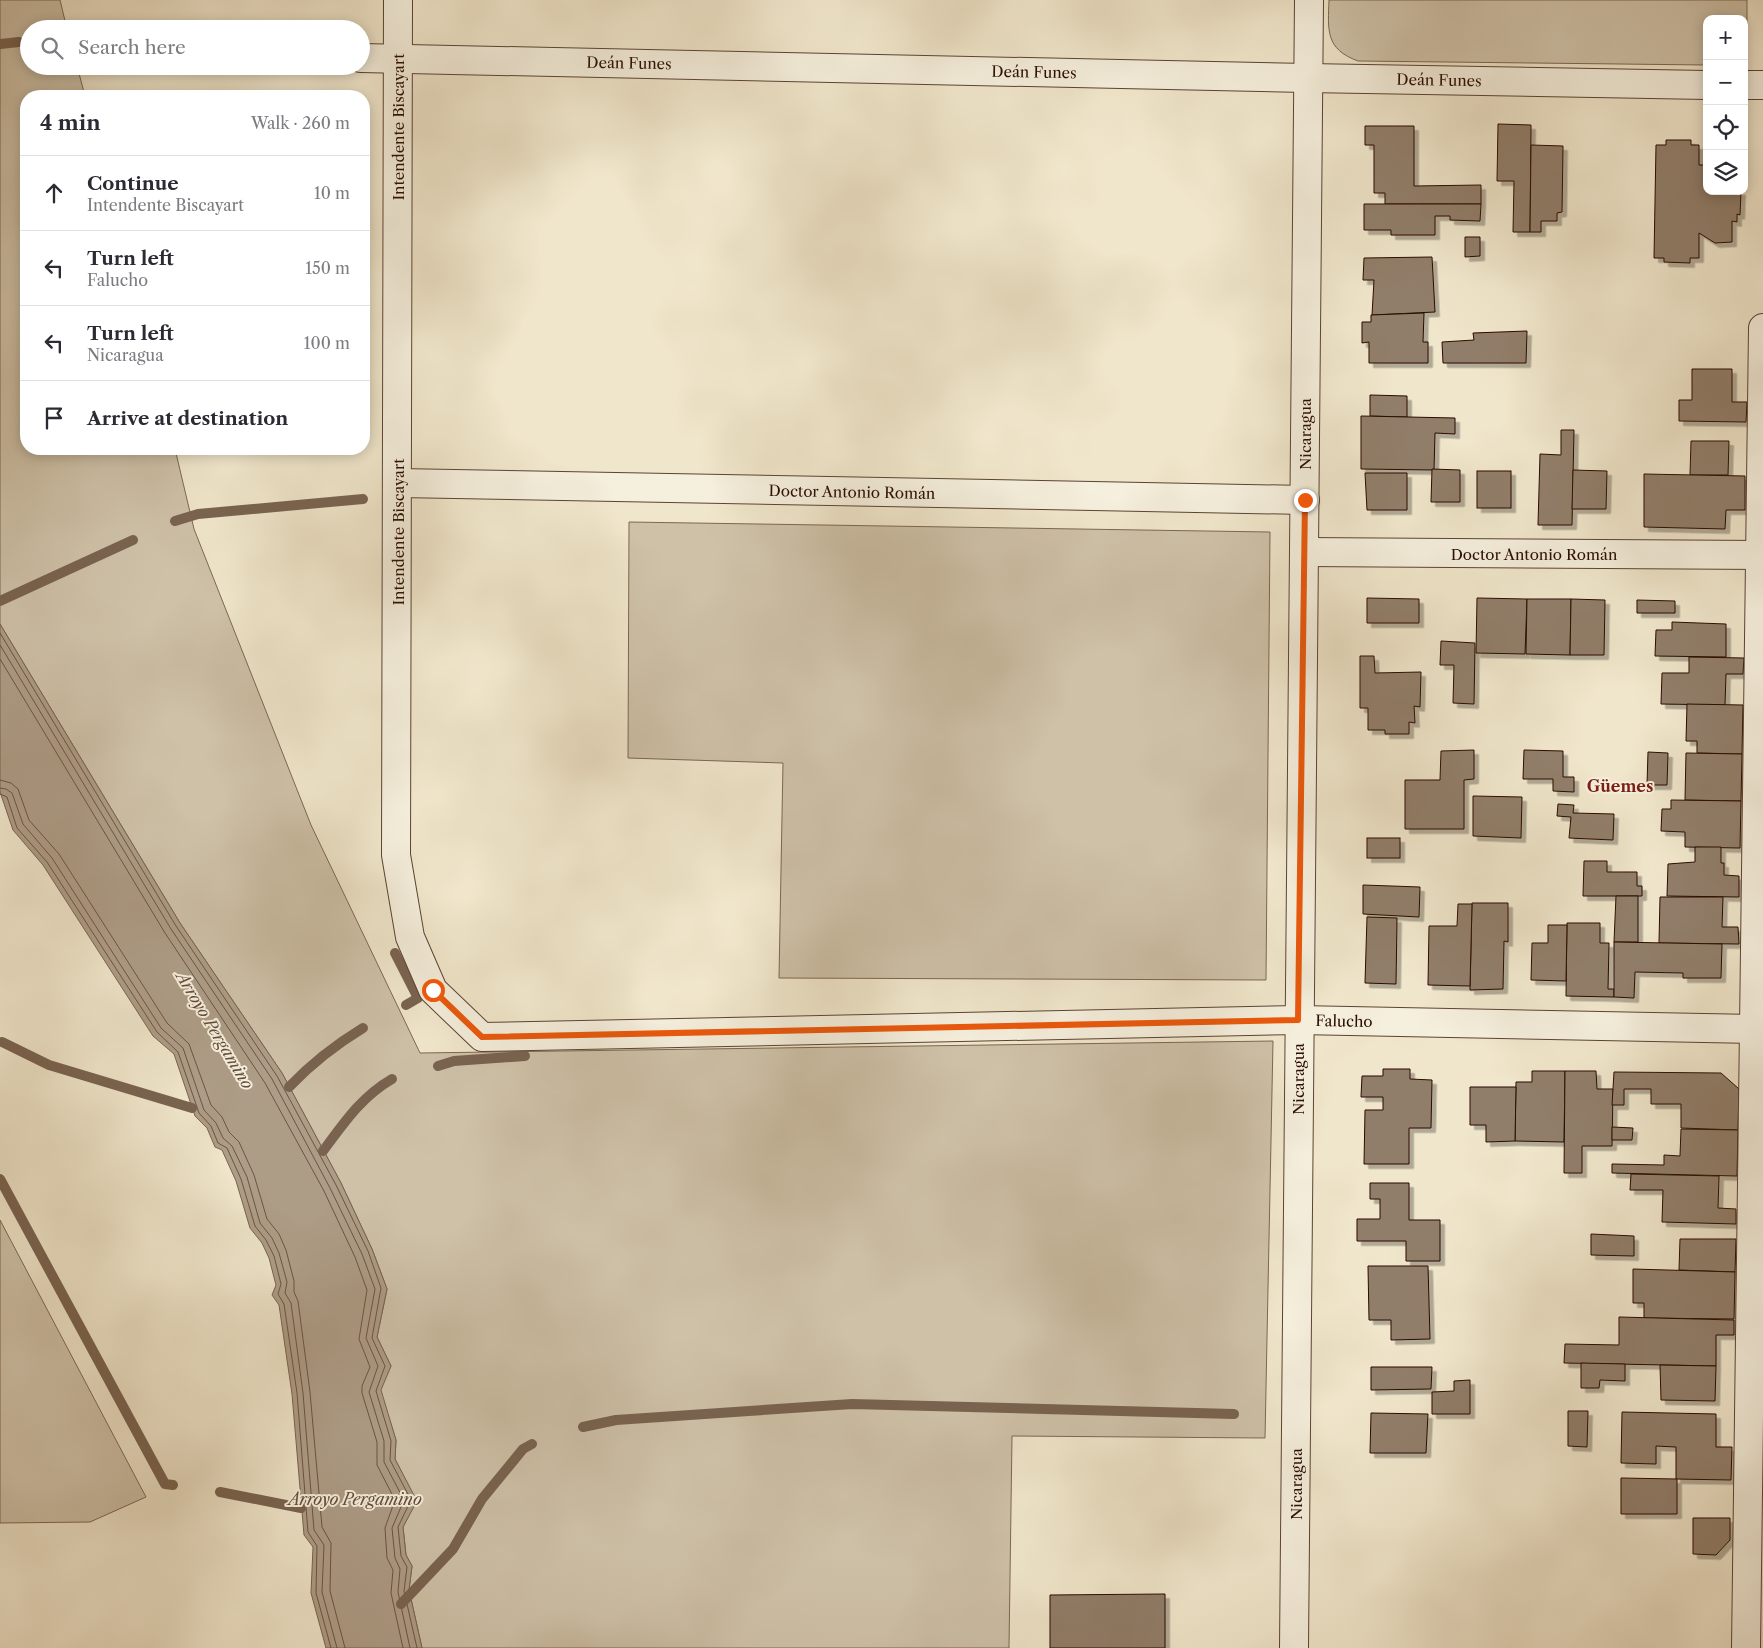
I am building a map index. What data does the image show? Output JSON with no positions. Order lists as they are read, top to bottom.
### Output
{
  "streets": {
    "street": [
      "Deán Funes",
      "Intendente Biscayart",
      "Nicaragua",
      "Doctor Antonio Román",
      "Falucho"
    ]
  },
  "crossings": [
    ["Deán Funes", "Intendente Biscayart"],
    ["Deán Funes", "Nicaragua"],
    ["Intendente Biscayart", "Doctor Antonio Román"],
    ["Intendente Biscayart", "Falucho"],
    ["Nicaragua", "Doctor Antonio Román"],
    ["Nicaragua", "Falucho"]
  ],
  "districts": ["Güemes"],
  "water": ["Arroyo Pergamino"],
  "page": {
    "map_buttons": ["+", "−"],
    "search": "Search here",
    "heading": ["4 min", "Walk · 260 m"],
    "list": [
      ["Continue", "Intendente Biscayart", "10 m"],
      ["Turn left", "Falucho", "150 m"],
      ["Turn left", "Nicaragua", "100 m"],
      "Arrive at destination"
    ]
  }
}
